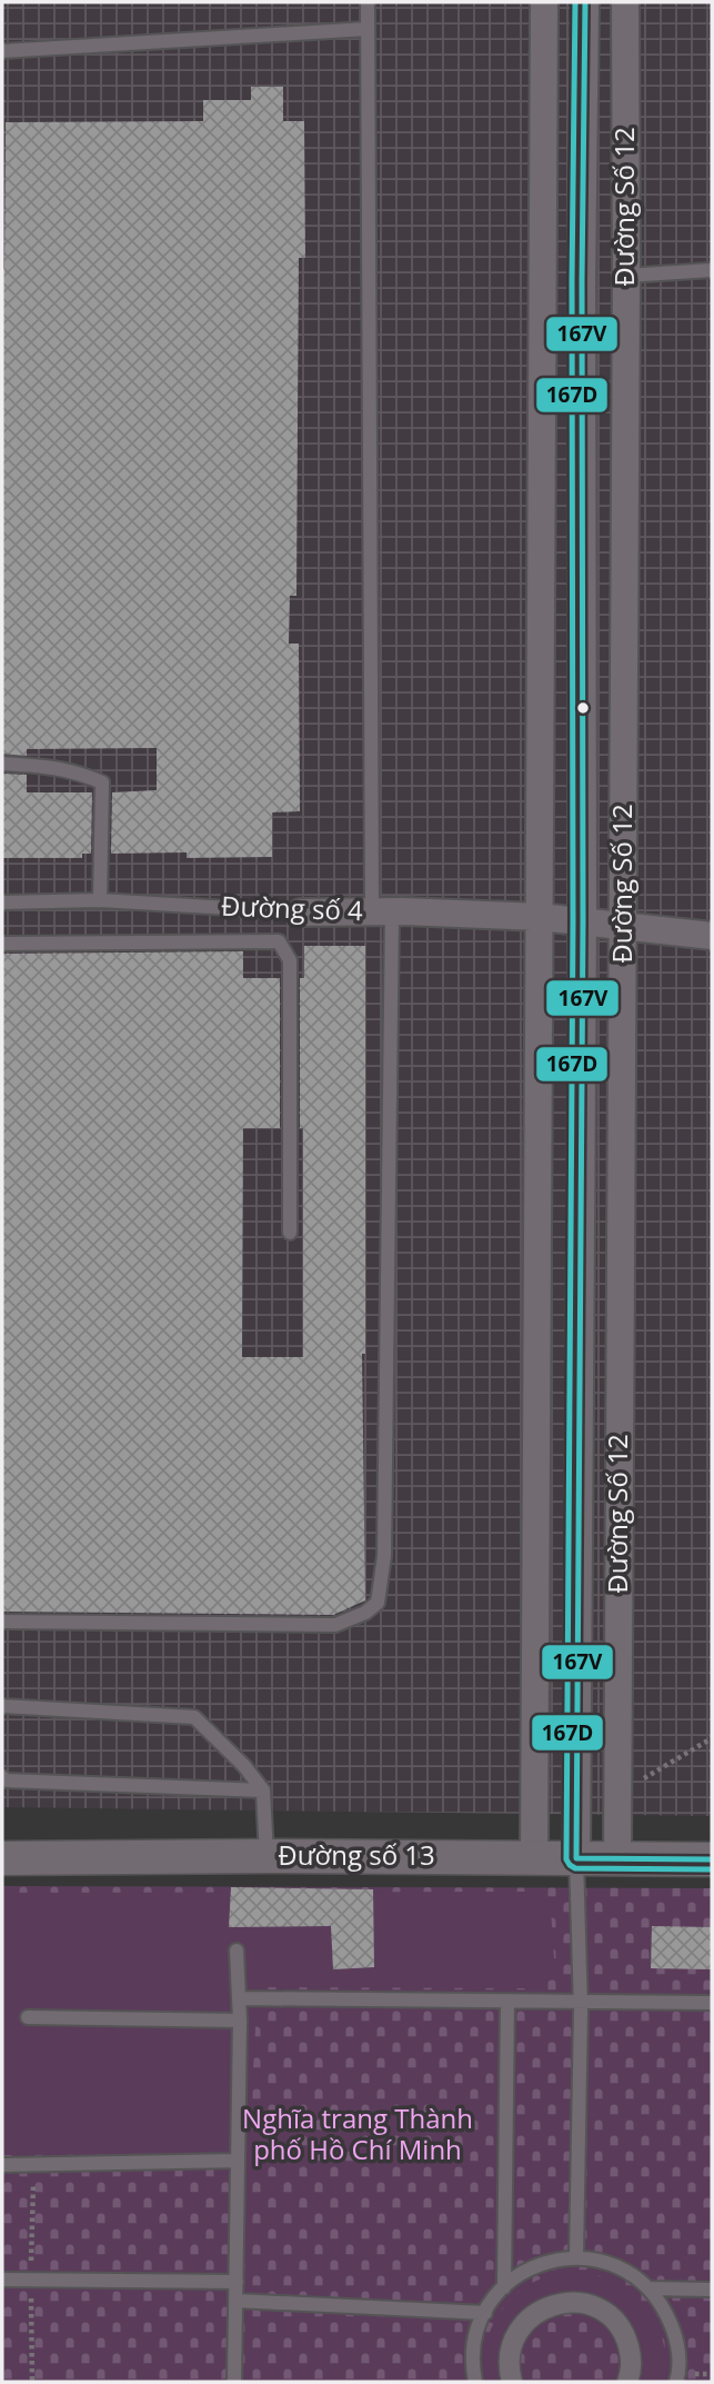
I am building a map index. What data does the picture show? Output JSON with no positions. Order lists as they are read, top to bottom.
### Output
{
  "streets": {
    "street": ["Đường Số 12", "Đường số 4", "Đường số 13"]
  },
  "crossings": [
    ["Đường Số 12", "Đường số 4"],
    ["Đường Số 12", "Đường số 13"]
  ],
  "parks": ["Nghĩa trang Thành phố Hồ Chí Minh"],
  "lines": ["transit line 167V", "transit line 167D"]
}
